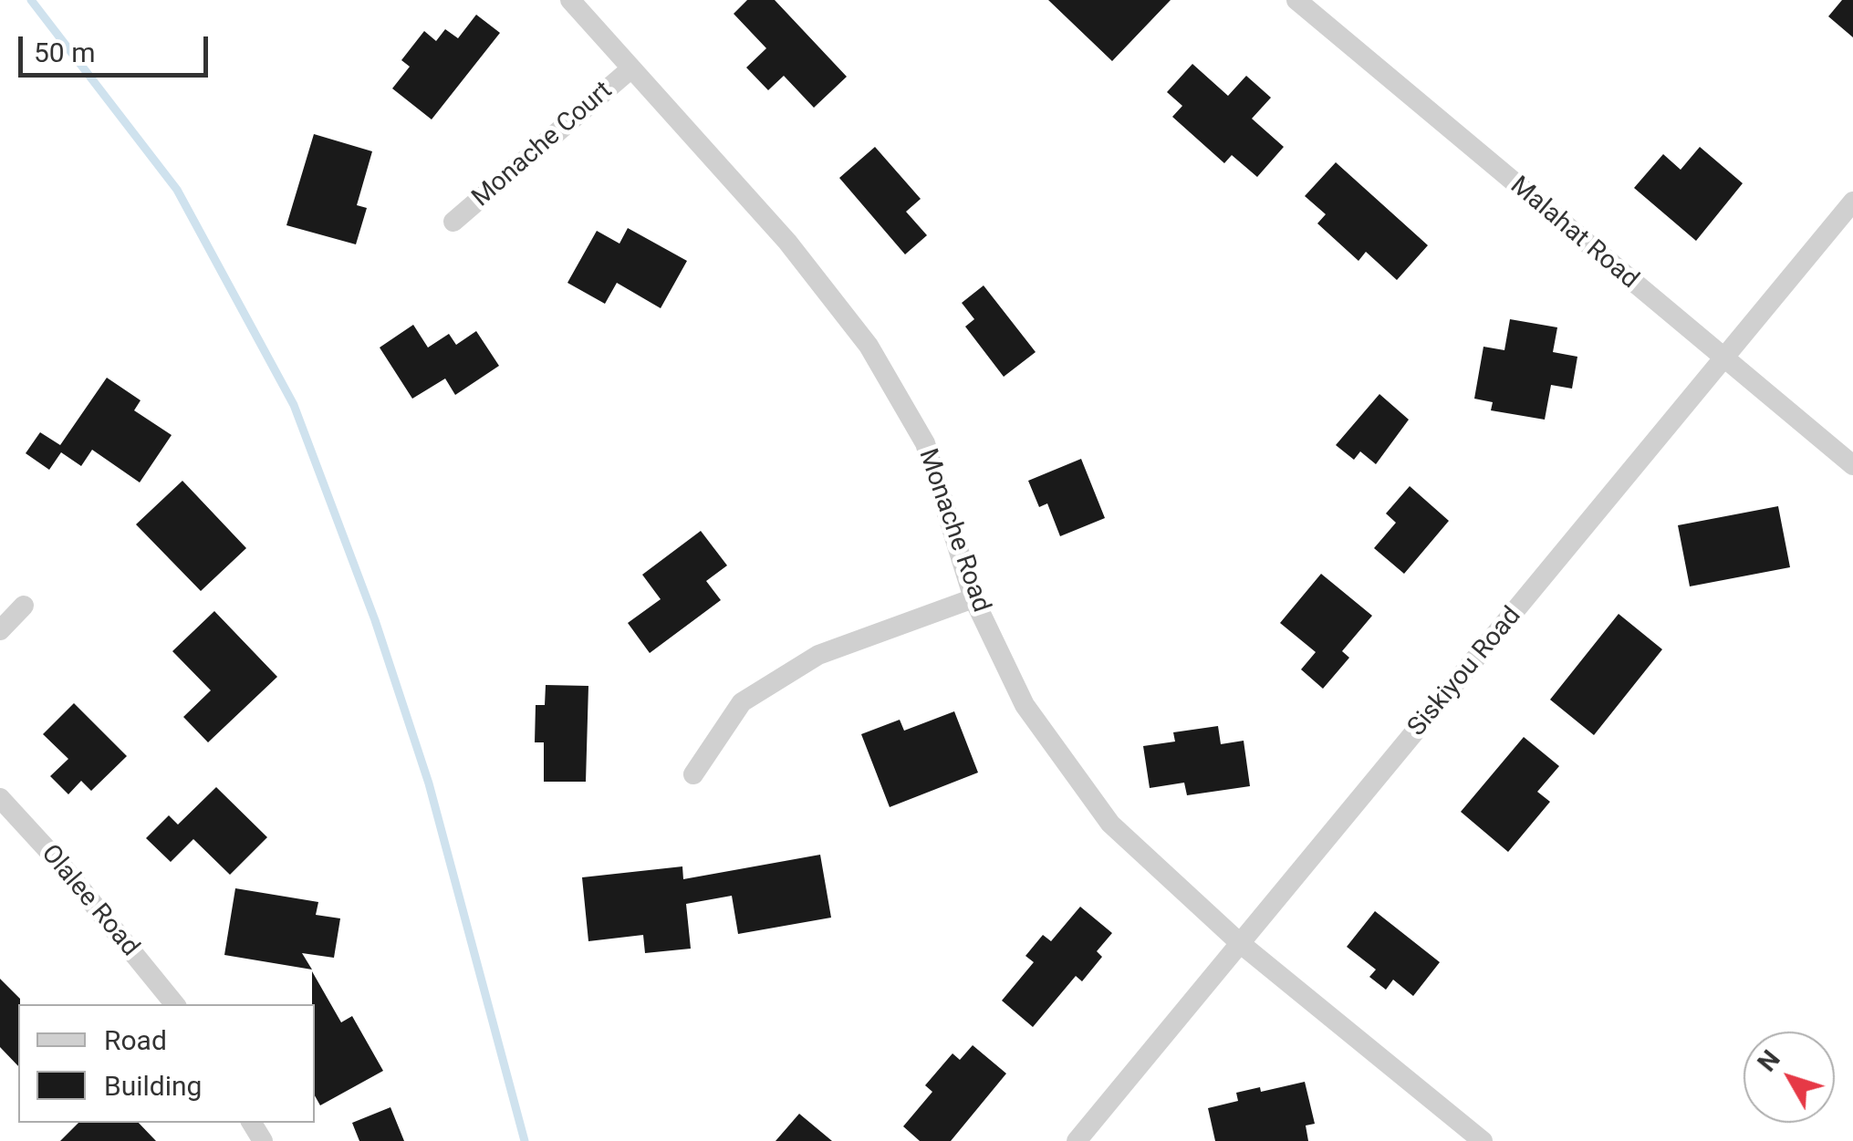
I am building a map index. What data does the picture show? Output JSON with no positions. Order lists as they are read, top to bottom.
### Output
{
  "streets": {
    "street": [
      "Monache Court",
      "Malahat Road",
      "Monache Road",
      "Siskiyou Road",
      "Olalee Road"
    ]
  },
  "crossings": [
    ["Monache Court", "Monache Road"],
    ["Malahat Road", "Siskiyou Road"],
    ["Monache Road", "Siskiyou Road"]
  ],
  "legend": ["Road", "Building"],
  "scale_bar": "50 m",
  "north": "top left"
}
